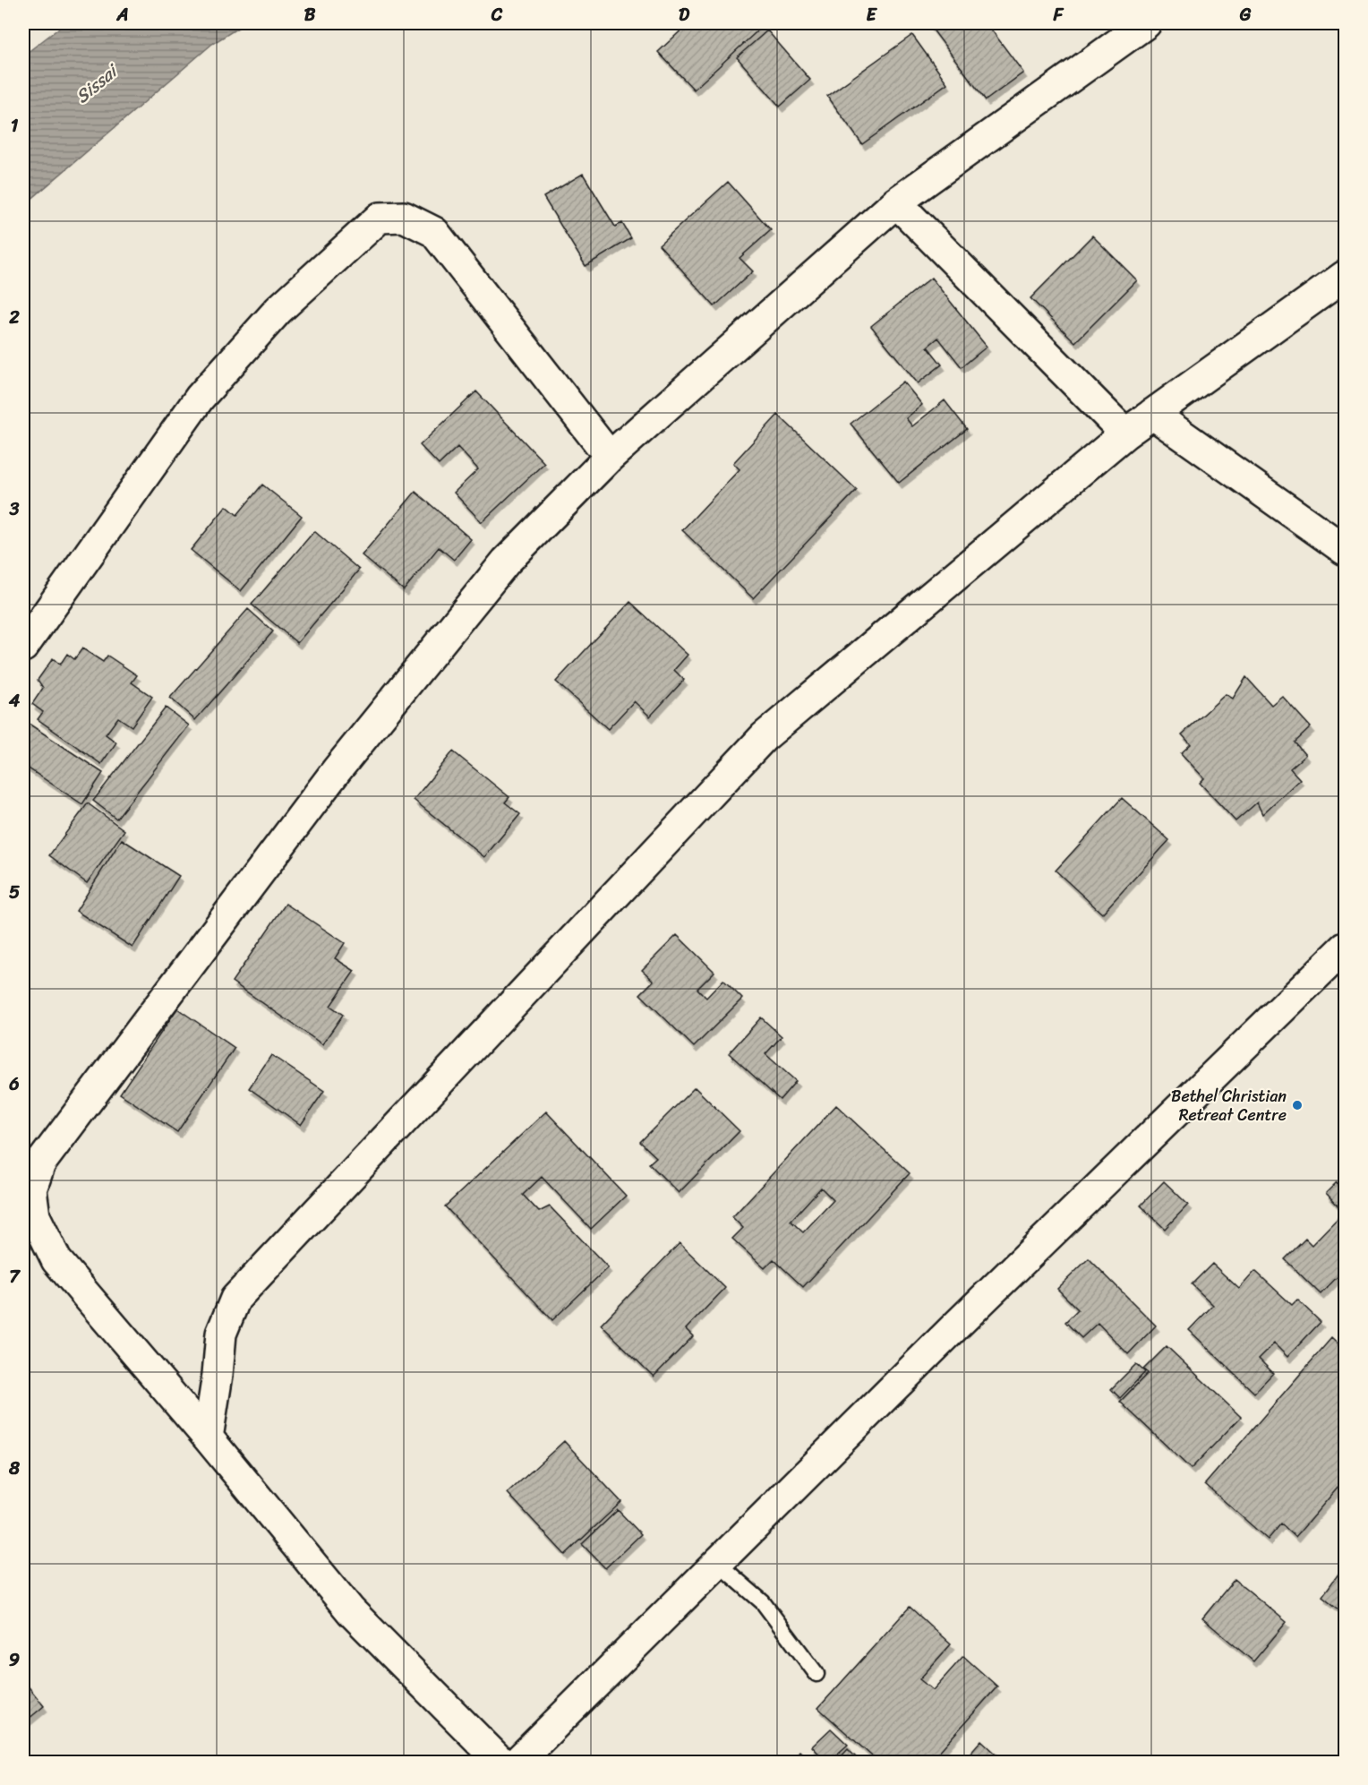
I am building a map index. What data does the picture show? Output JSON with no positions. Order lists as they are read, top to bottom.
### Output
{
  "water": ["Sissai"],
  "places": ["Bethel Christian Retreat Centre"],
  "grid": {
    "columns": [
      "A",
      "B",
      "C",
      "D",
      "E",
      "F",
      "G"
    ],
    "rows": [
      "1",
      "2",
      "3",
      "4",
      "5",
      "6",
      "7",
      "8",
      "9"
    ]
  }
}
